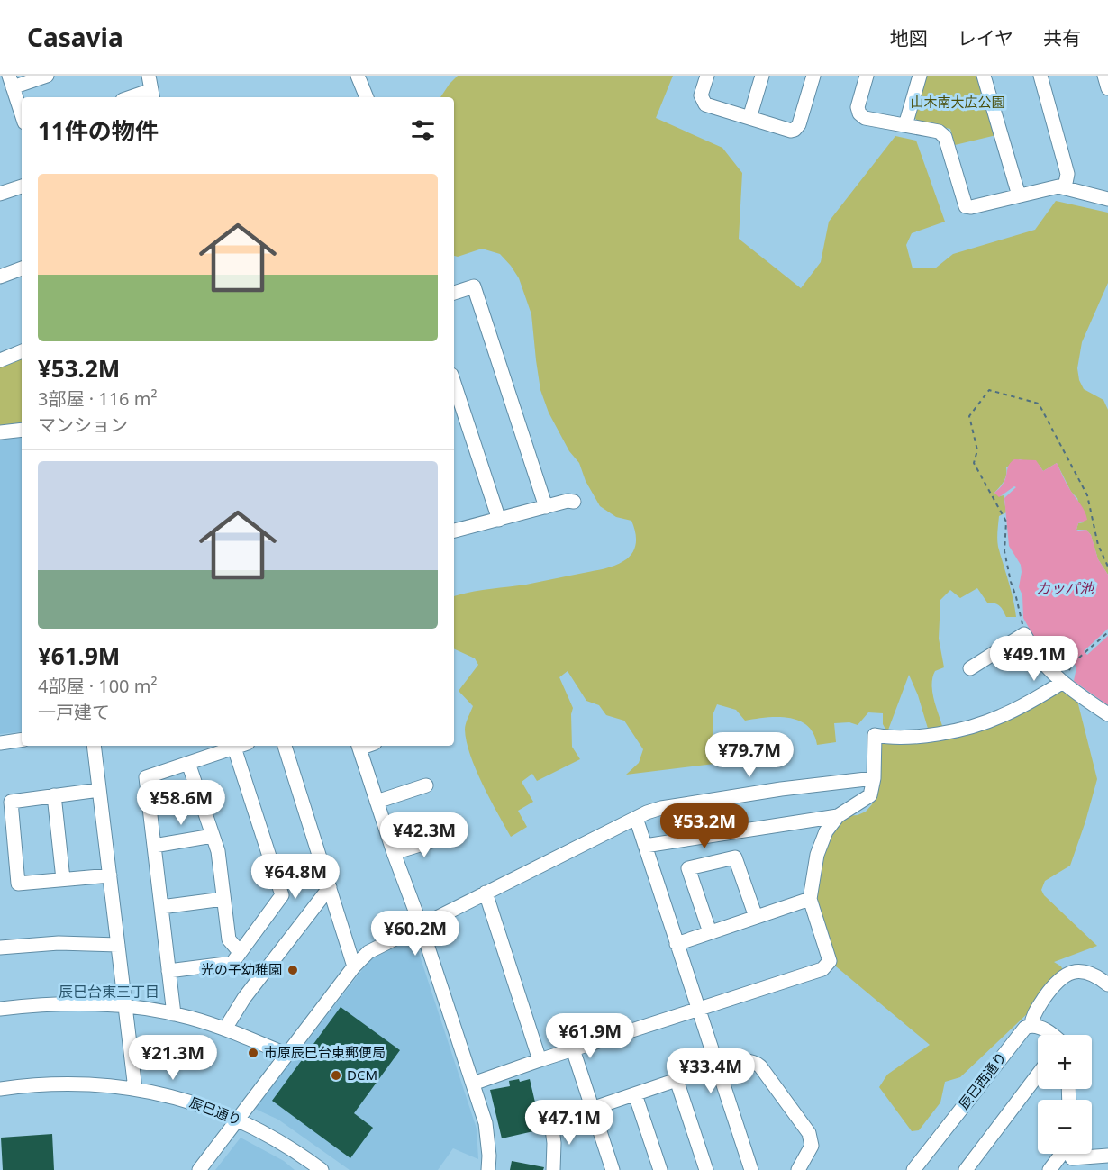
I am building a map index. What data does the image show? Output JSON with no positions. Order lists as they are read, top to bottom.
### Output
{
  "streets": {
    "street": ["辰巳西通り", "辰巳通り"]
  },
  "districts": ["辰巳台東三丁目"],
  "water": ["カッパ池"],
  "parks": ["山木南大広公園"],
  "places": ["光の子幼稚園", "市原辰巳台東郵便局", "DCM"],
  "page": {
    "header": "Casavia",
    "nav": ["地図", "レイヤ", "共有"],
    "heading": "11件の物件",
    "list": [
      {
        "name": "¥53.2M",
        "note": "3部屋 · 116 m² · マンション"
      },
      {
        "name": "¥61.9M",
        "note": "4部屋 · 100 m² · 一戸建て"
      }
    ],
    "price": [
      "¥49.1M",
      "¥79.7M",
      "¥58.6M",
      "¥53.2M",
      "¥42.3M",
      "¥64.8M",
      "¥60.2M",
      "¥61.9M",
      "¥21.3M",
      "¥33.4M",
      "¥47.1M"
    ],
    "map_buttons": ["+", "−"]
  }
}
